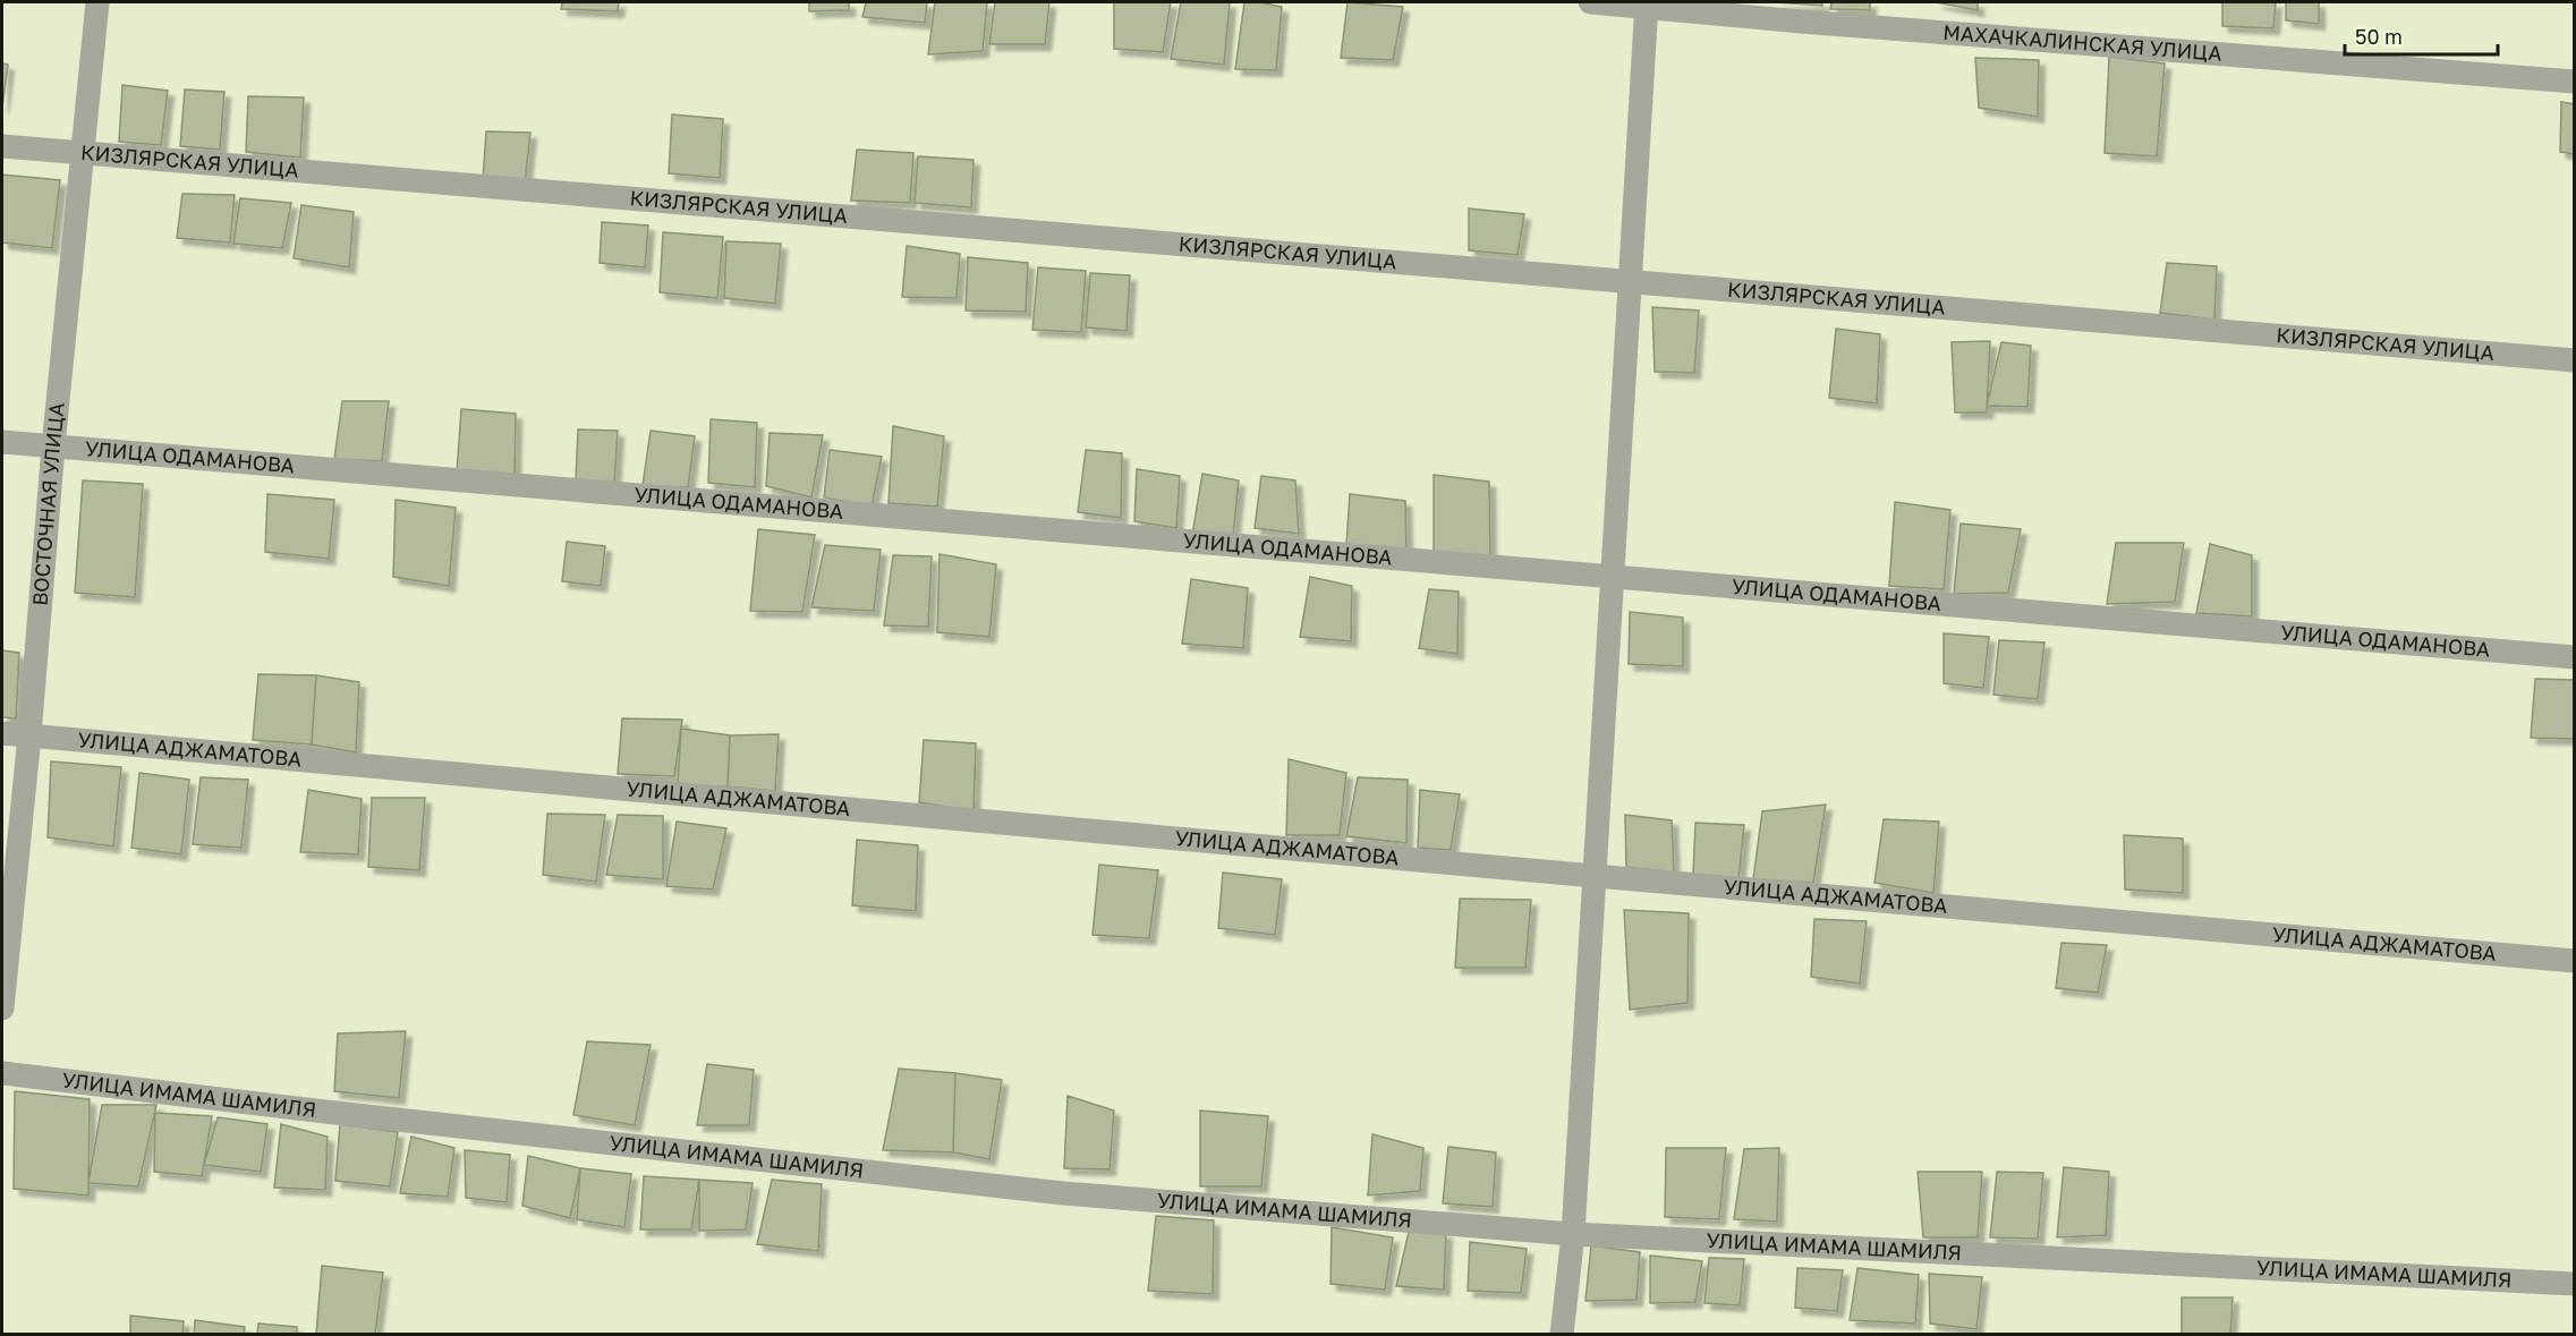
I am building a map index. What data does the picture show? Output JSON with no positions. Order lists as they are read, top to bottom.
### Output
{
  "streets": {
    "street": [
      "МАХАЧКАЛИНСКАЯ УЛИЦА",
      "КИЗЛЯРСКАЯ УЛИЦА",
      "УЛИЦА ОДАМАНОВА",
      "ВОСТОЧНАЯ УЛИЦА",
      "УЛИЦА АДЖАМАТОВА",
      "УЛИЦА ИМАМА ШАМИЛЯ"
    ]
  },
  "crossings": [
    ["КИЗЛЯРСКАЯ УЛИЦА", "ВОСТОЧНАЯ УЛИЦА"],
    ["УЛИЦА ОДАМАНОВА", "ВОСТОЧНАЯ УЛИЦА"],
    ["ВОСТОЧНАЯ УЛИЦА", "УЛИЦА АДЖАМАТОВА"]
  ],
  "scale_bar": "50 m"
}
